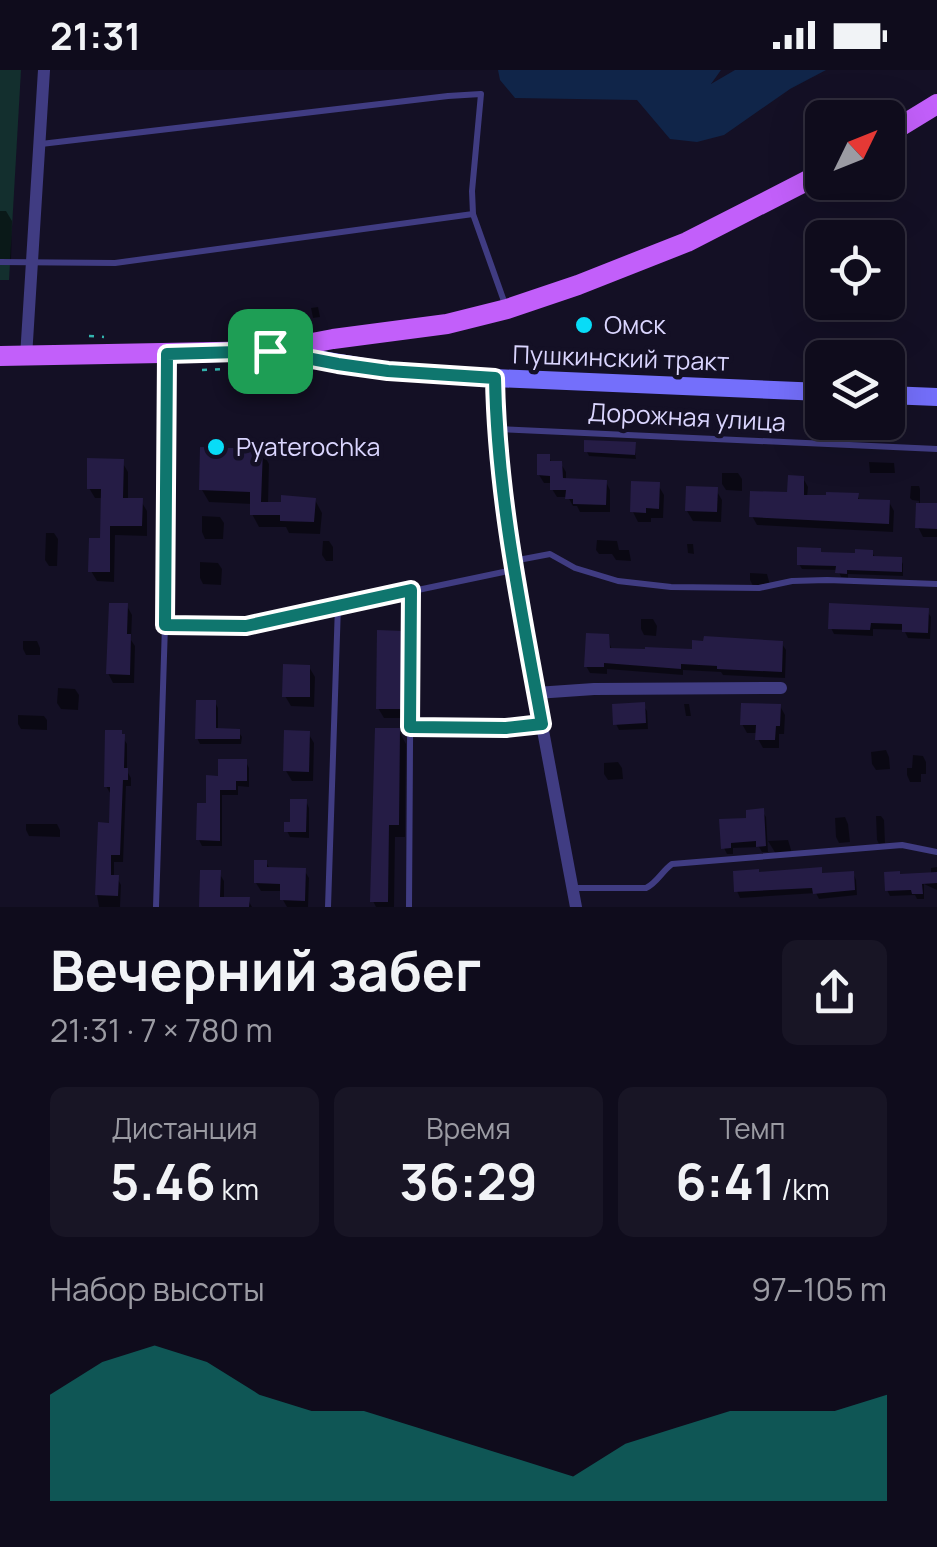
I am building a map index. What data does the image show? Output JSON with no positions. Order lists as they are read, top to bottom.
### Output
{
  "streets": {
    "main road": ["Пушкинский тракт"],
    "lane": ["Дорожная улица"]
  },
  "places": ["Омск", "Pyaterochka"],
  "north": "top right",
  "page": {
    "status": "21:31",
    "heading": ["Вечерний забег", "21:31 · 7 × 780 m"],
    "stats": [
      ["Дистанция", "5.46 km"],
      ["Время", "36:29"],
      ["Темп", "6:41 /km"]
    ],
    "chart": ["Набор высоты", "97–105 m"]
  }
}
